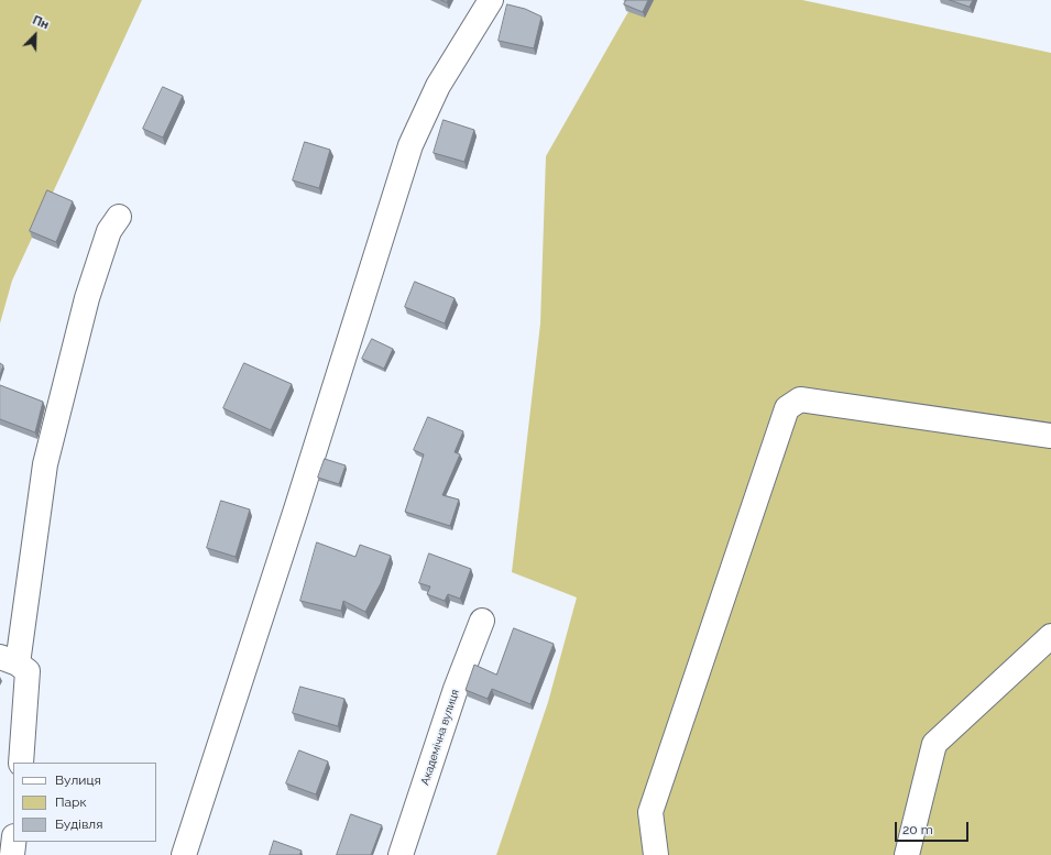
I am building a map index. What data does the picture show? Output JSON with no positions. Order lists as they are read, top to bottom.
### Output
{
  "streets": {
    "street": ["Академічна вулиця"]
  },
  "legend": ["Вулиця", "Парк", "Будівля"],
  "scale_bar": "20 m",
  "north": "top right"
}
